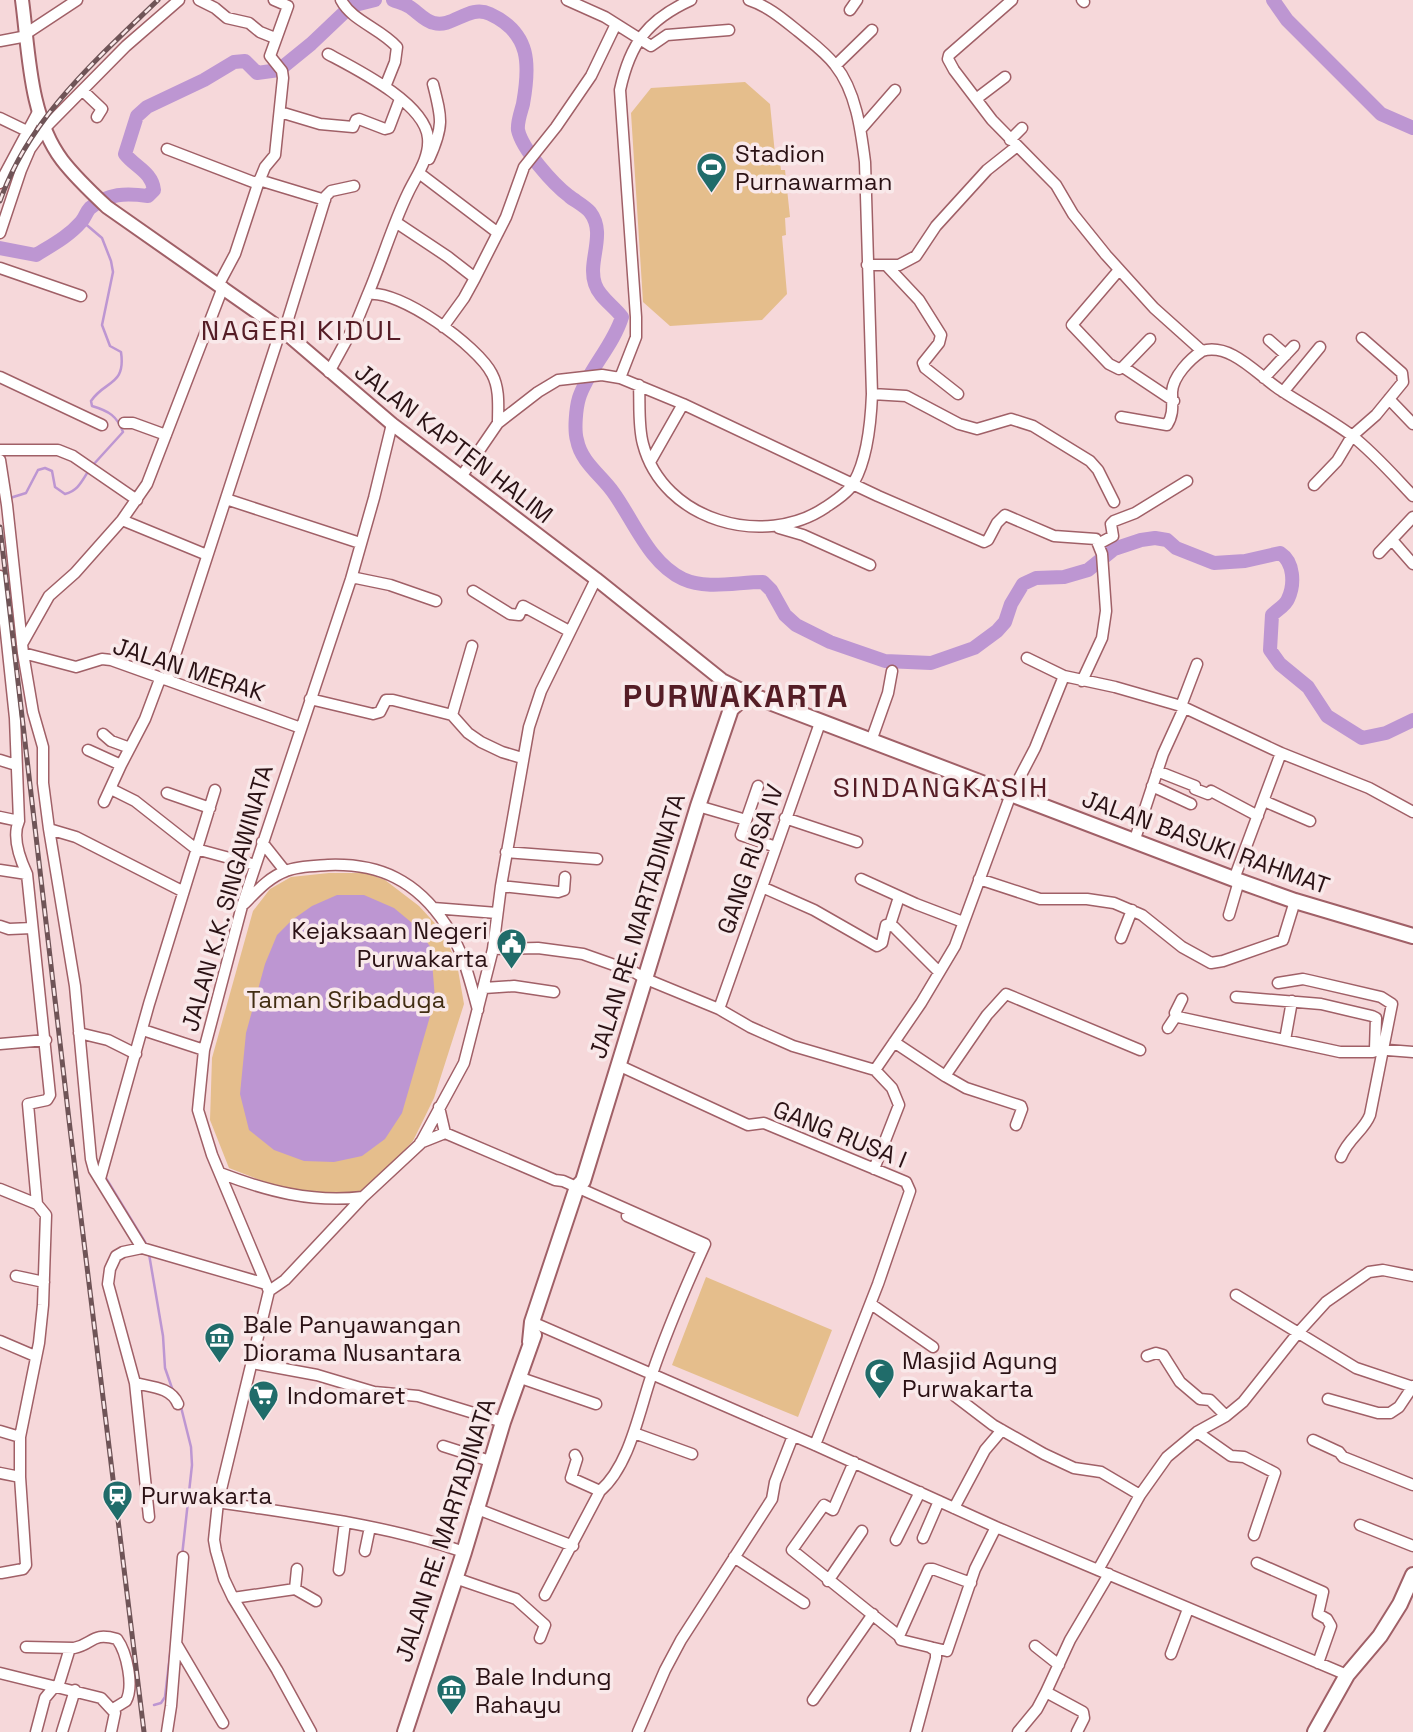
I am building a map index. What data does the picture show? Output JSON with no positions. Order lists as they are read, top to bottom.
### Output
{
  "streets": {
    "highway": ["JALAN BASUKI RAHMAT", "JALAN RE. MARTADINATA"],
    "main road": ["JALAN KAPTEN HALIM"],
    "street": [
      "JALAN MERAK",
      "GANG RUSA IV",
      "JALAN K.K. SINGAWINATA",
      "GANG RUSA I"
    ]
  },
  "crossings": [
    ["JALAN KAPTEN HALIM", "JALAN BASUKI RAHMAT"],
    ["JALAN KAPTEN HALIM", "JALAN K.K. SINGAWINATA"],
    ["JALAN MERAK", "JALAN K.K. SINGAWINATA"],
    ["JALAN BASUKI RAHMAT", "GANG RUSA IV"],
    ["JALAN RE. MARTADINATA", "GANG RUSA I"]
  ],
  "districts": ["NAGERI KIDUL", "PURWAKARTA", "SINDANGKASIH"],
  "parks": ["Taman Sribaduga"],
  "places": {
    "sports": ["Stadion Purnawarman"],
    "public building": ["Kejaksaan Negeri Purwakarta"],
    "museum": ["Bale Panyawangan Diorama Nusantara", "Bale Indung Rahayu"],
    "mosque": ["Masjid Agung Purwakarta"],
    "supermarket": ["Indomaret"],
    "station": ["Purwakarta"]
  }
}
